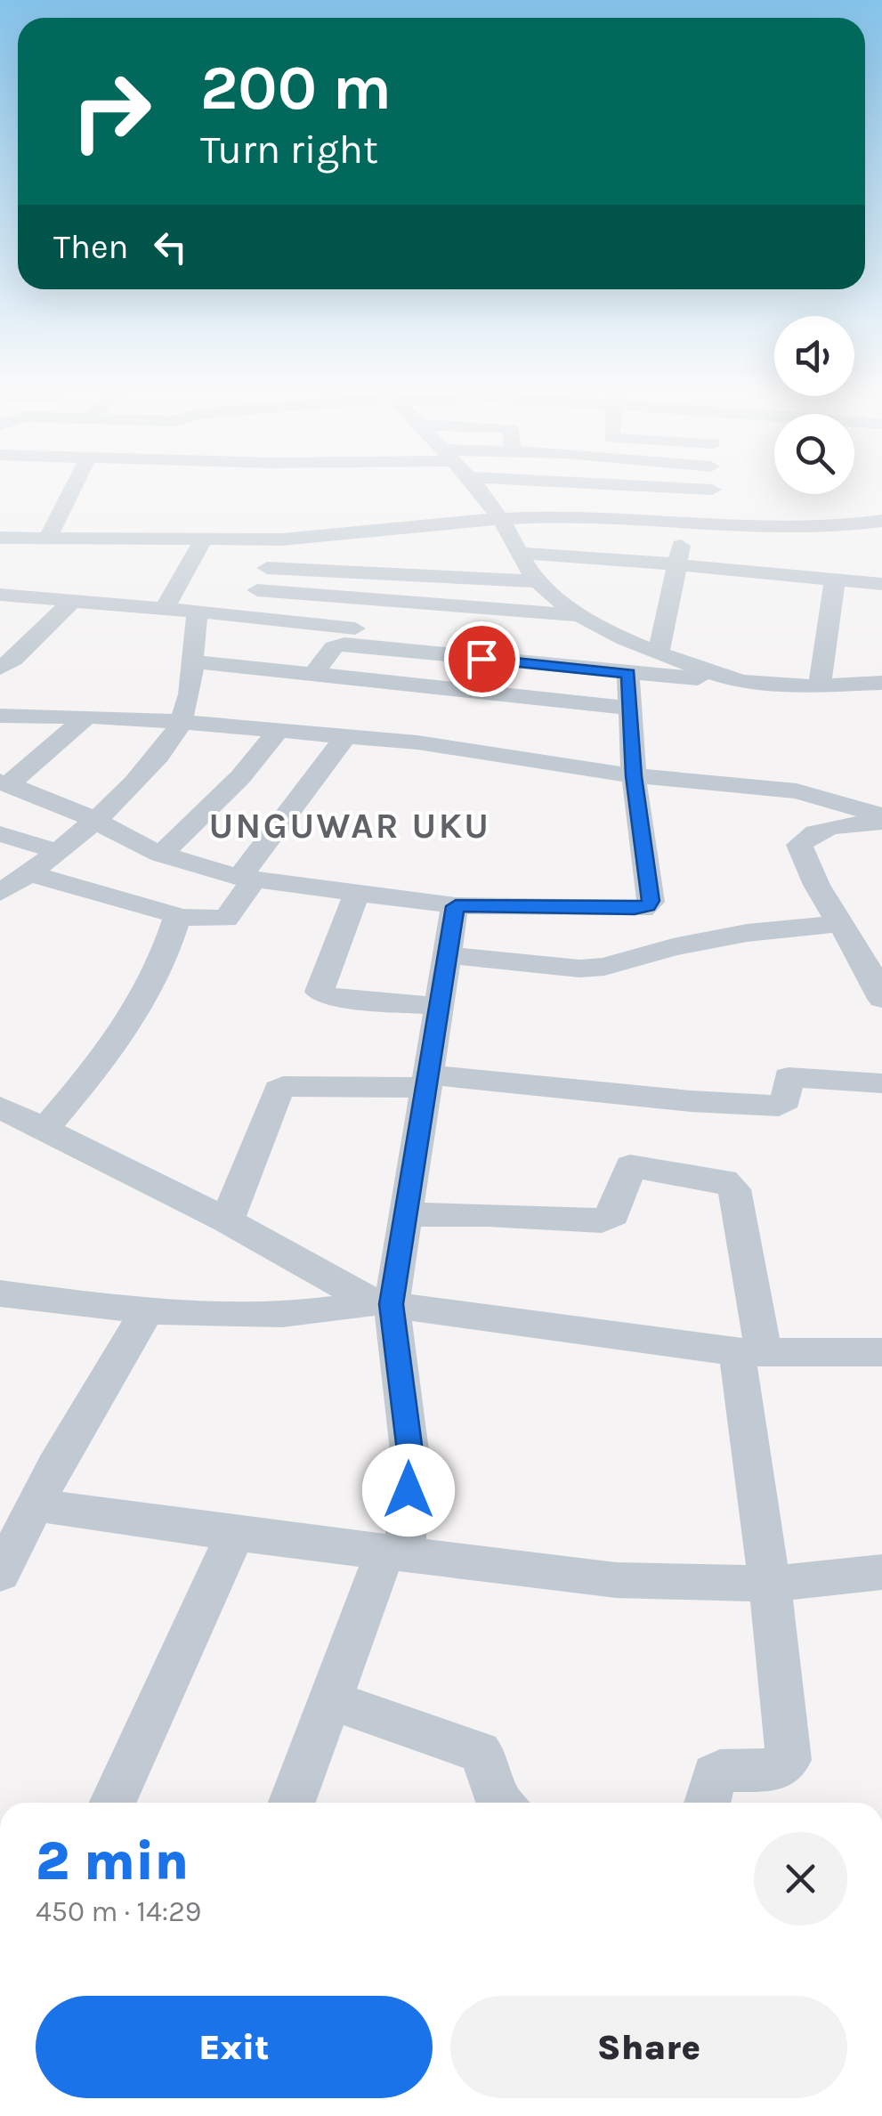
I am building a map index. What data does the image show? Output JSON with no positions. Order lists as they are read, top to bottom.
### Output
{
  "districts": ["UNGUWAR UKU"],
  "page": {
    "turn": ["200 m", "Turn right"],
    "then": "Then",
    "heading": ["2 min", "450 m · 14:29"],
    "buttons": ["Exit", "Share"]
  }
}
